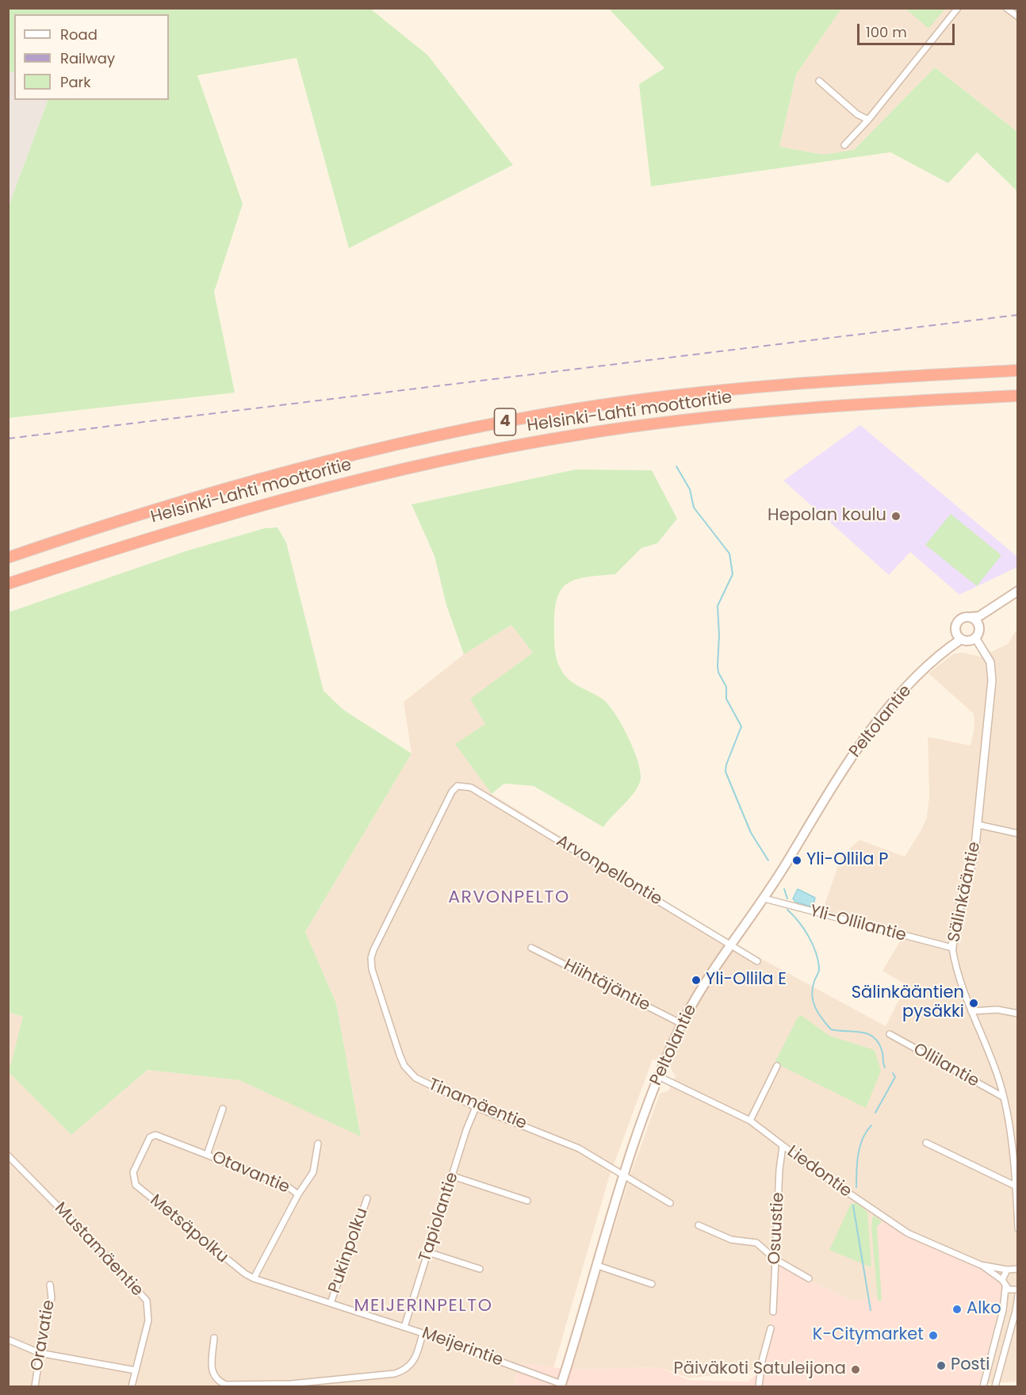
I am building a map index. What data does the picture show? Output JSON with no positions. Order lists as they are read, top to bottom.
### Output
{
  "streets": {
    "highway": ["Helsinki-Lahti moottoritie", "4"],
    "main road": ["Peltolantie"],
    "street": [
      "Arvonpellontie",
      "Sälinkääntie",
      "Yli-Ollilantie",
      "Hiihtäjäntie",
      "Ollilantie",
      "Tinamäentie",
      "Liedontie",
      "Otavantie",
      "Tapiolantie",
      "Osuustie",
      "Metsäpolku",
      "Mustamäentie",
      "Pukinpolku",
      "Oravatie",
      "Meijerintie"
    ]
  },
  "crossings": [
    ["Peltolantie", "Arvonpellontie"],
    ["Peltolantie", "Sälinkääntie"],
    ["Peltolantie", "Yli-Ollilantie"],
    ["Peltolantie", "Hiihtäjäntie"],
    ["Peltolantie", "Tinamäentie"],
    ["Peltolantie", "Liedontie"],
    ["Peltolantie", "Meijerintie"],
    ["Arvonpellontie", "Tinamäentie"],
    ["Sälinkääntie", "Yli-Ollilantie"],
    ["Sälinkääntie", "Ollilantie"],
    ["Tinamäentie", "Tapiolantie"],
    ["Liedontie", "Osuustie"],
    ["Otavantie", "Metsäpolku"],
    ["Otavantie", "Meijerintie"],
    ["Tapiolantie", "Meijerintie"],
    ["Metsäpolku", "Meijerintie"],
    ["Pukinpolku", "Meijerintie"]
  ],
  "districts": ["ARVONPELTO", "MEIJERINPELTO"],
  "places": [
    "Hepolan koulu",
    "Yli-Ollila P",
    "Yli-Ollila E",
    "Sälinkääntien pysäkki",
    "Alko",
    "K-Citymarket",
    "Posti",
    "Päiväkoti Satuleijona"
  ],
  "legend": ["Road", "Railway", "Park"],
  "scale_bar": "100 m"
}
